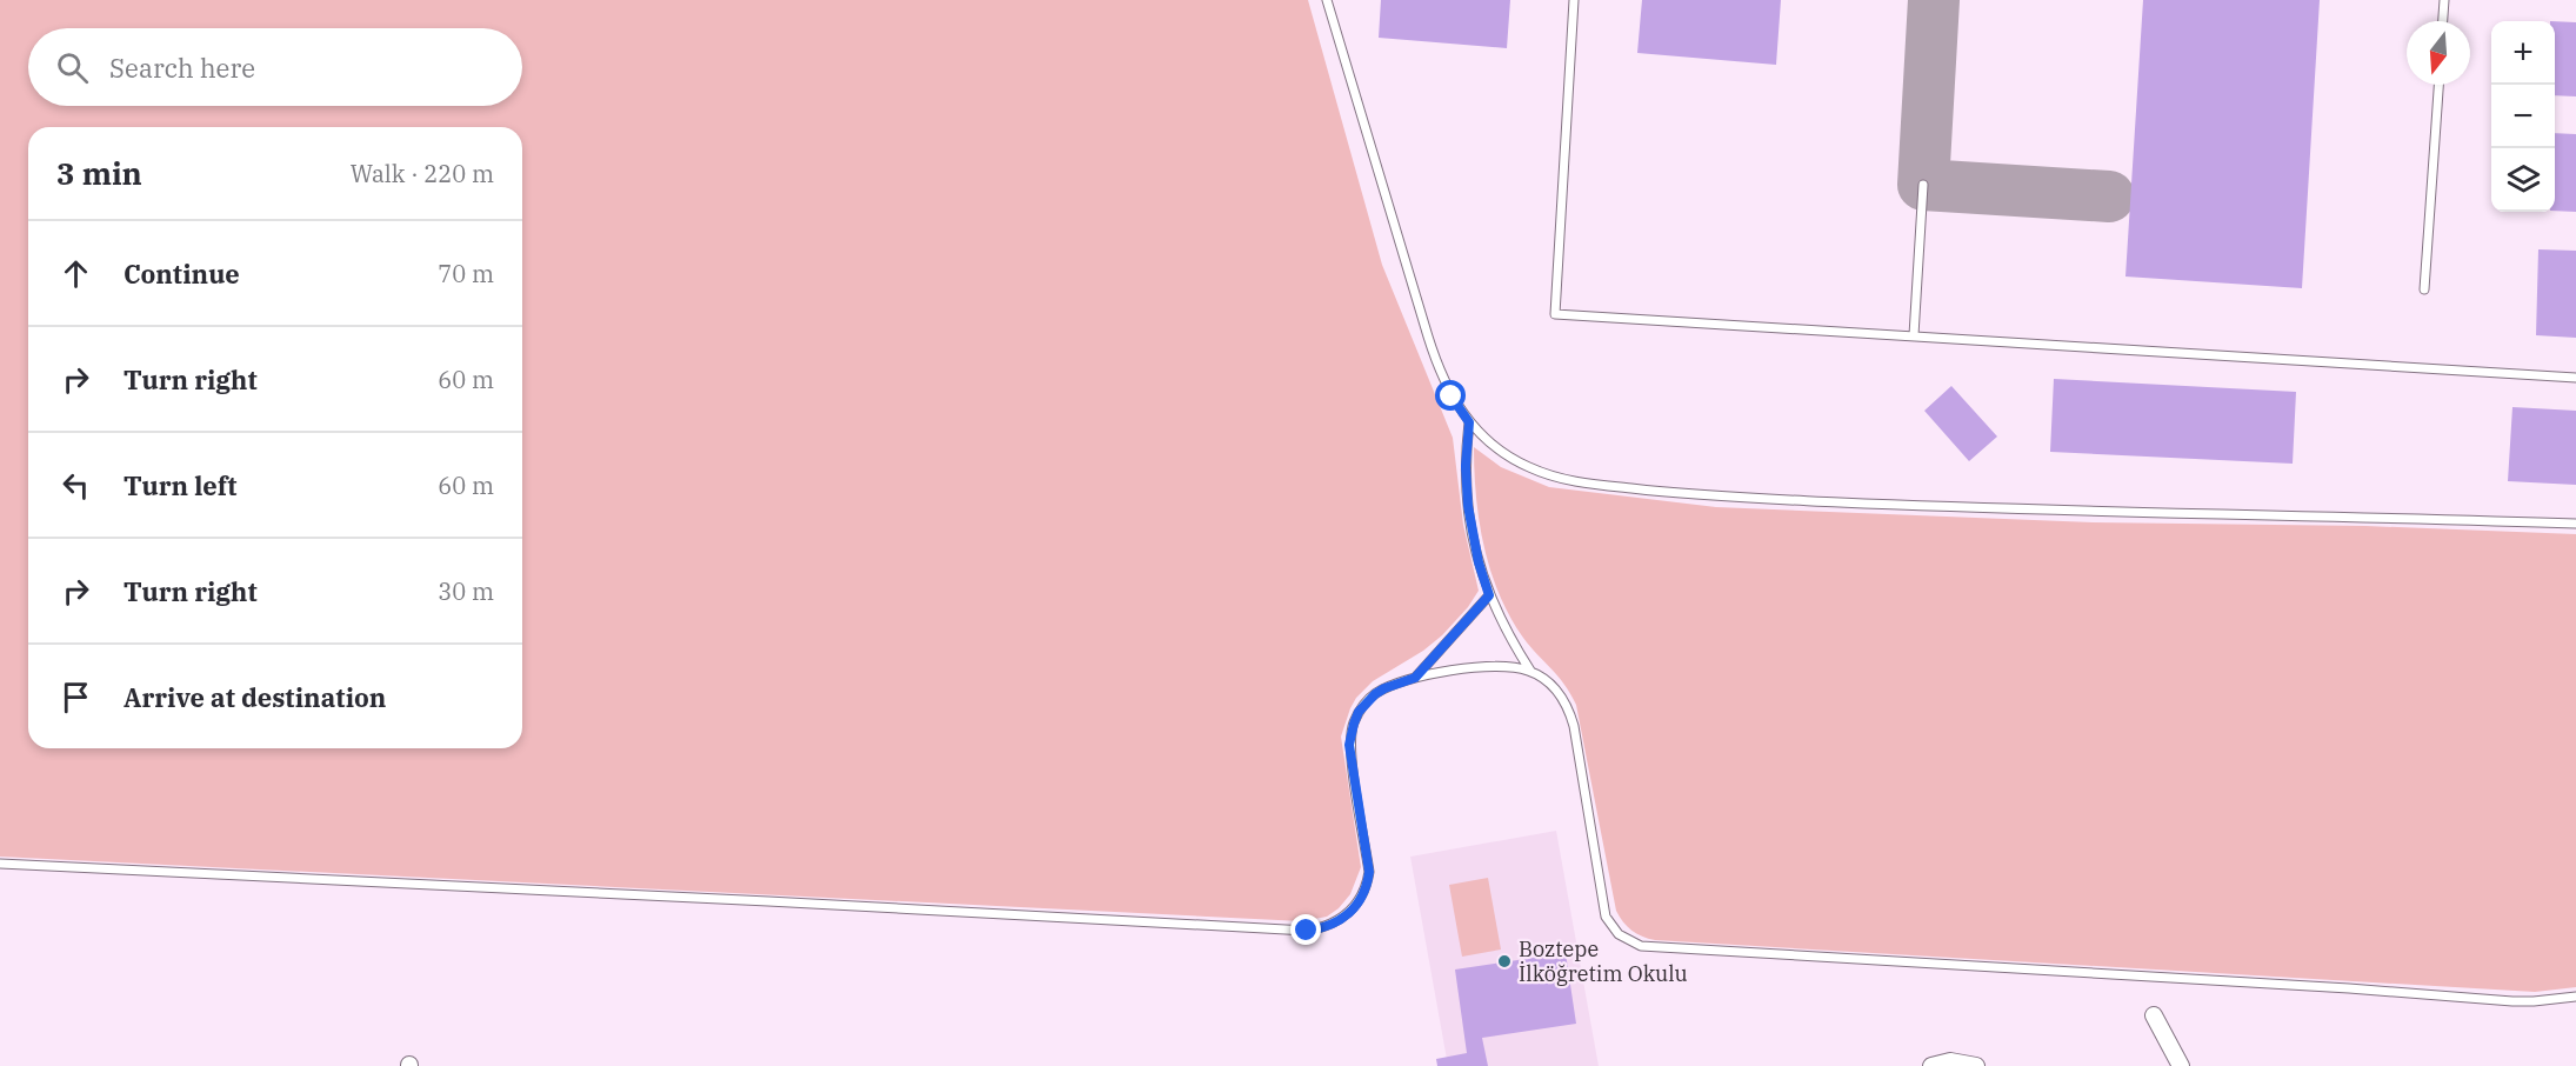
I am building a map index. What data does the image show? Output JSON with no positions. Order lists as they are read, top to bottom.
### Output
{
  "places": ["Boztepe İlköğretim Okulu"],
  "north": "bottom",
  "page": {
    "map_buttons": ["+", "−"],
    "search": "Search here",
    "heading": ["3 min", "Walk · 220 m"],
    "list": [
      ["Continue", "70 m"],
      ["Turn right", "60 m"],
      ["Turn left", "60 m"],
      ["Turn right", "30 m"],
      "Arrive at destination"
    ]
  }
}
